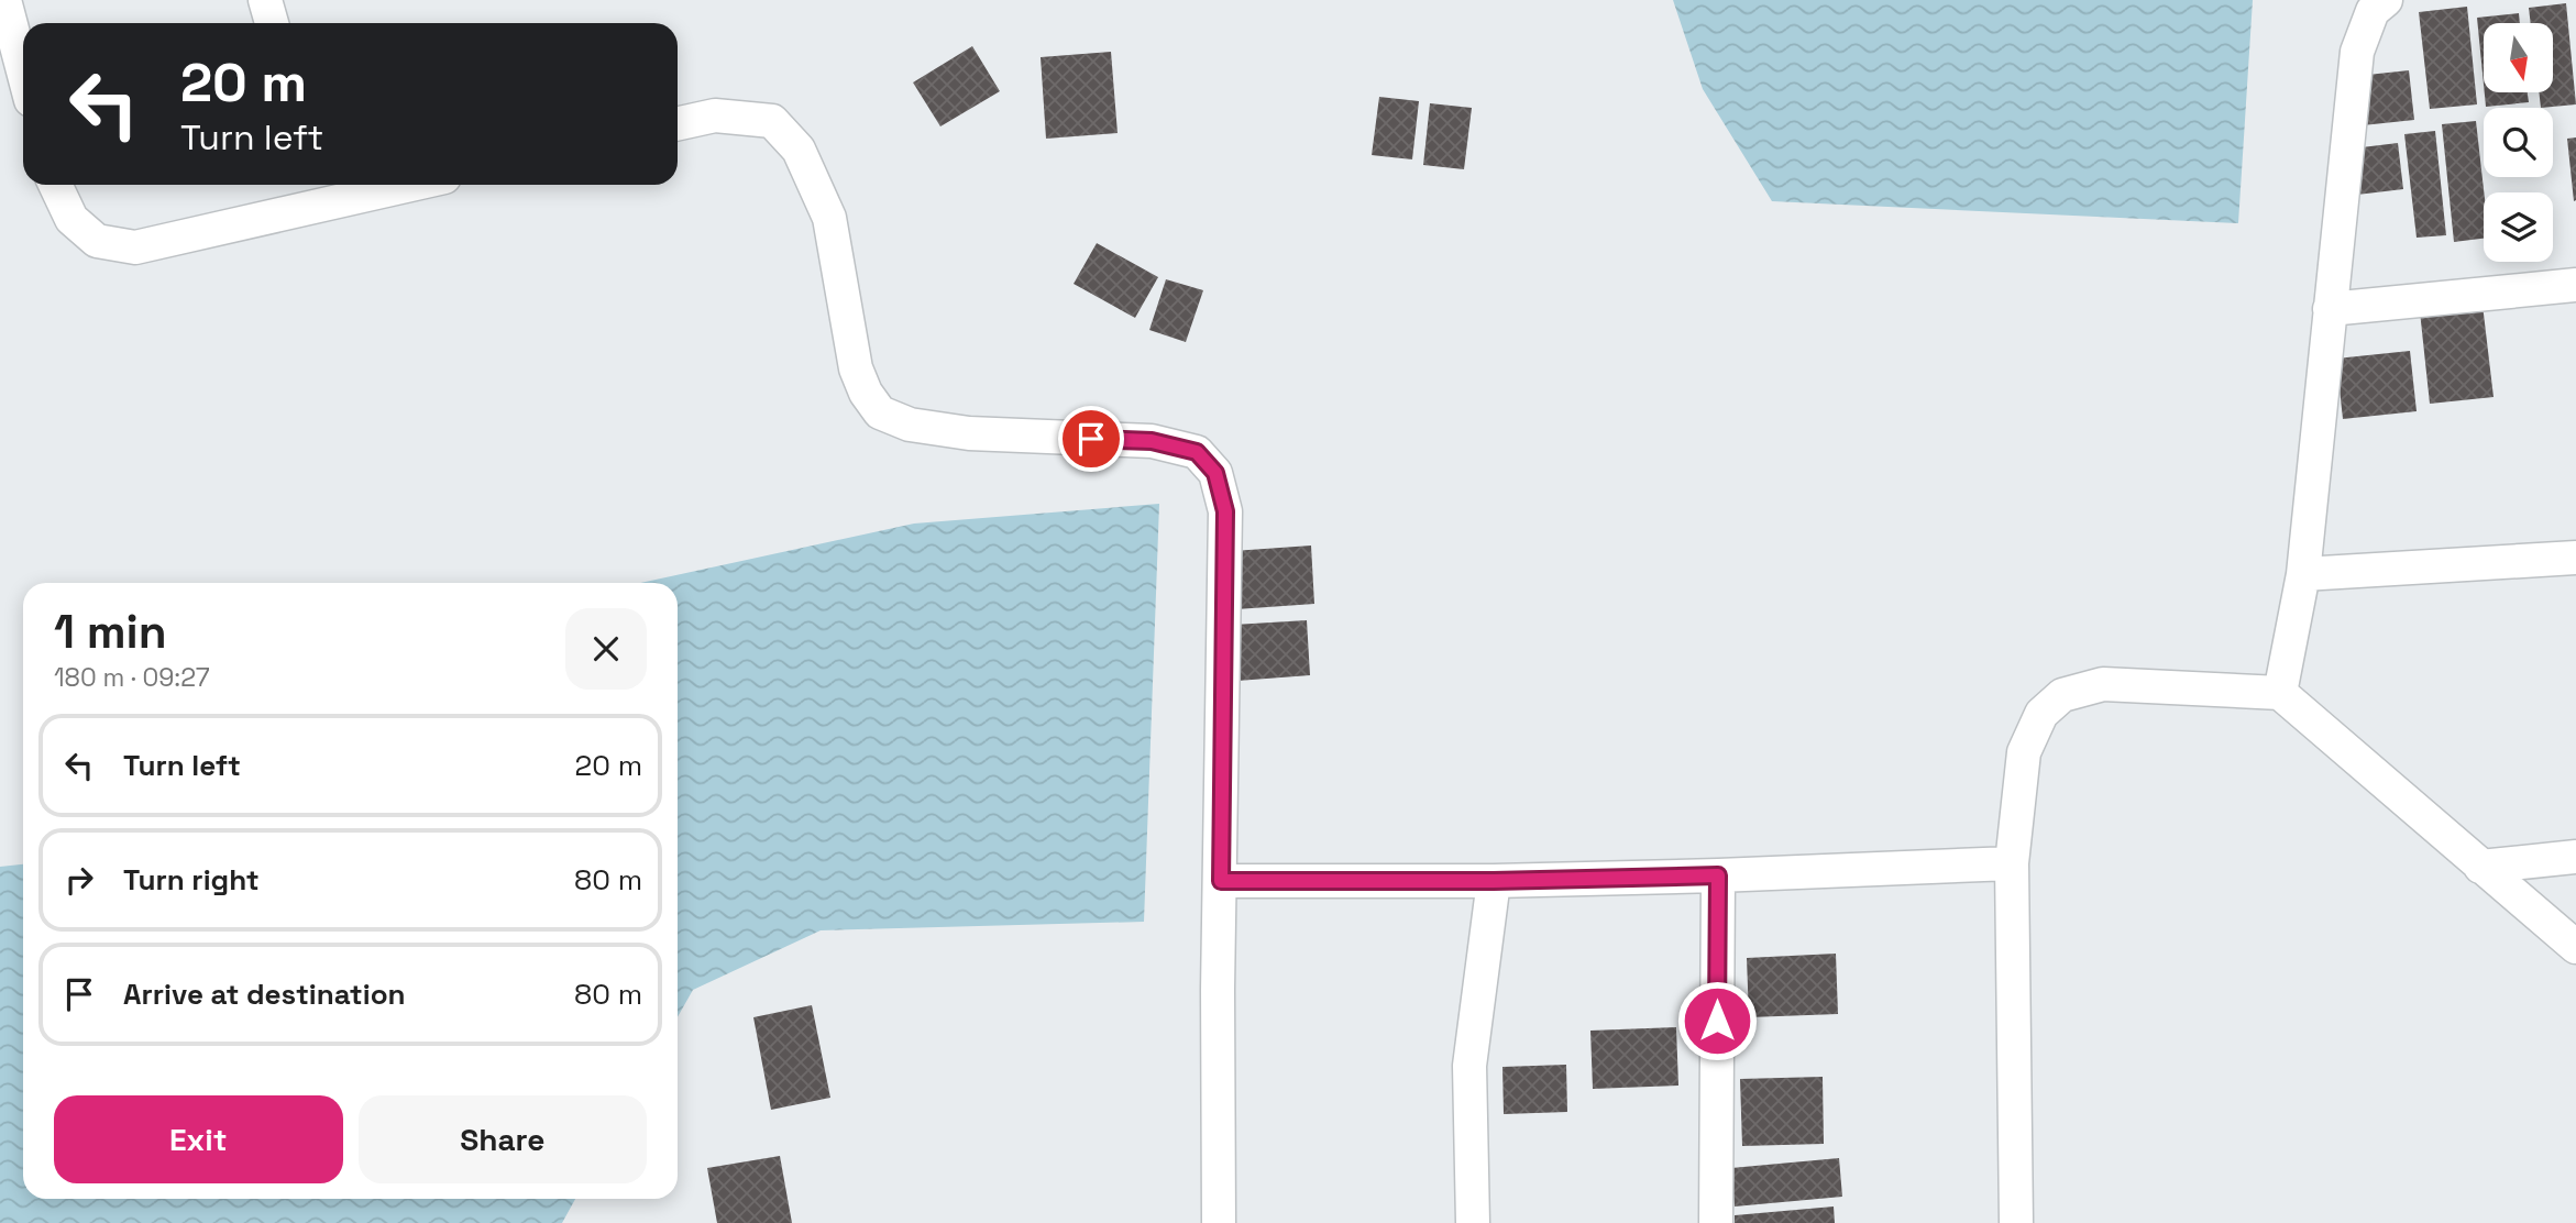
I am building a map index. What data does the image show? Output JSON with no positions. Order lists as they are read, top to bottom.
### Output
{
  "north": "bottom",
  "page": {
    "turn": ["20 m", "Turn left"],
    "heading": ["1 min", "180 m · 09:27"],
    "list": [
      {
        "name": "Turn left",
        "value": "20 m"
      },
      {
        "name": "Turn right",
        "value": "80 m"
      },
      {
        "name": "Arrive at destination",
        "value": "80 m"
      }
    ],
    "buttons": ["Exit", "Share"]
  }
}
